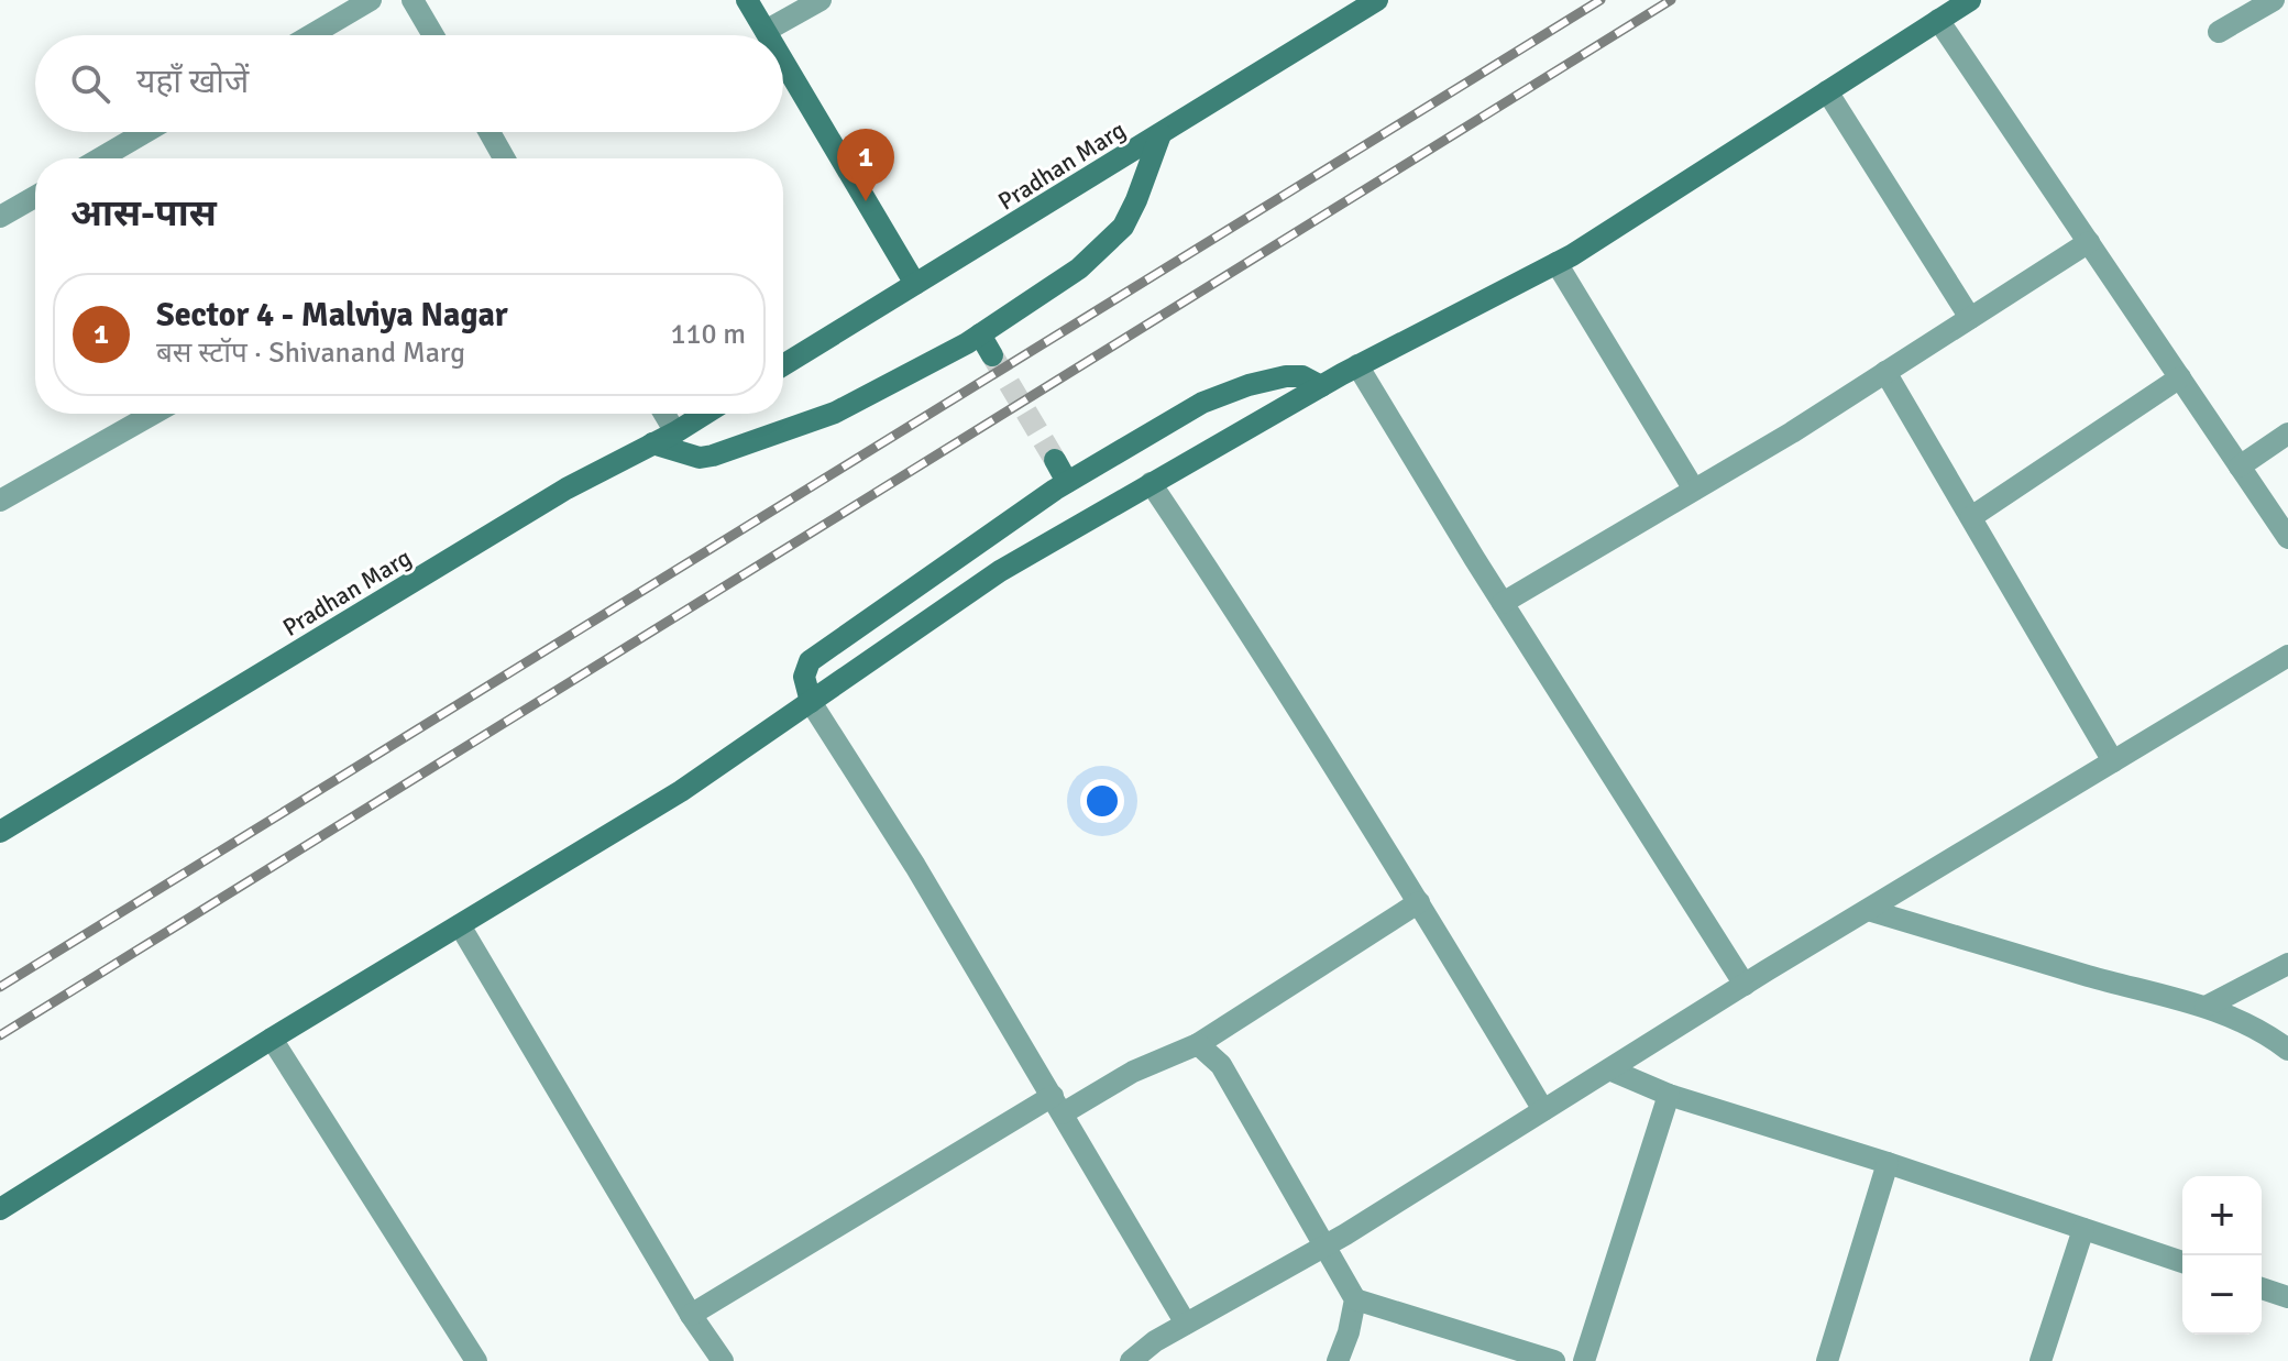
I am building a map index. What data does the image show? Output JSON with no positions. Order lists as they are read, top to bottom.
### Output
{
  "streets": {
    "street": ["Pradhan Marg"]
  },
  "page": {
    "search": "यहाँ खोजें",
    "pins": "1",
    "heading": "आस-पास",
    "list": [
      {
        "mark": "1",
        "name": "Sector 4 - Malviya Nagar",
        "note": "बस स्टॉप · Shivanand Marg",
        "value": "110 m"
      }
    ],
    "map_buttons": ["+", "−"]
  }
}
